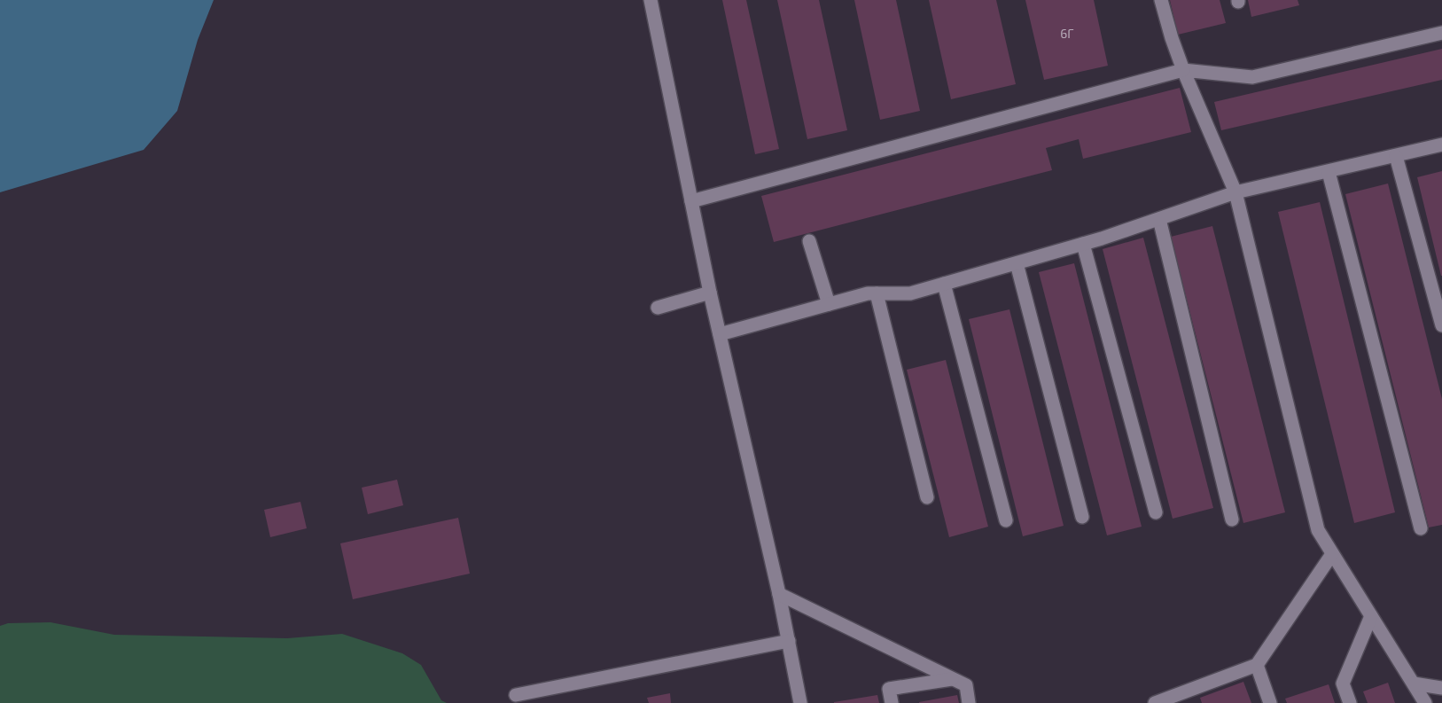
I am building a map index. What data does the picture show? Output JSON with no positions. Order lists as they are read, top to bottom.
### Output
{
  "house_numbers": ["6Г"]
}
